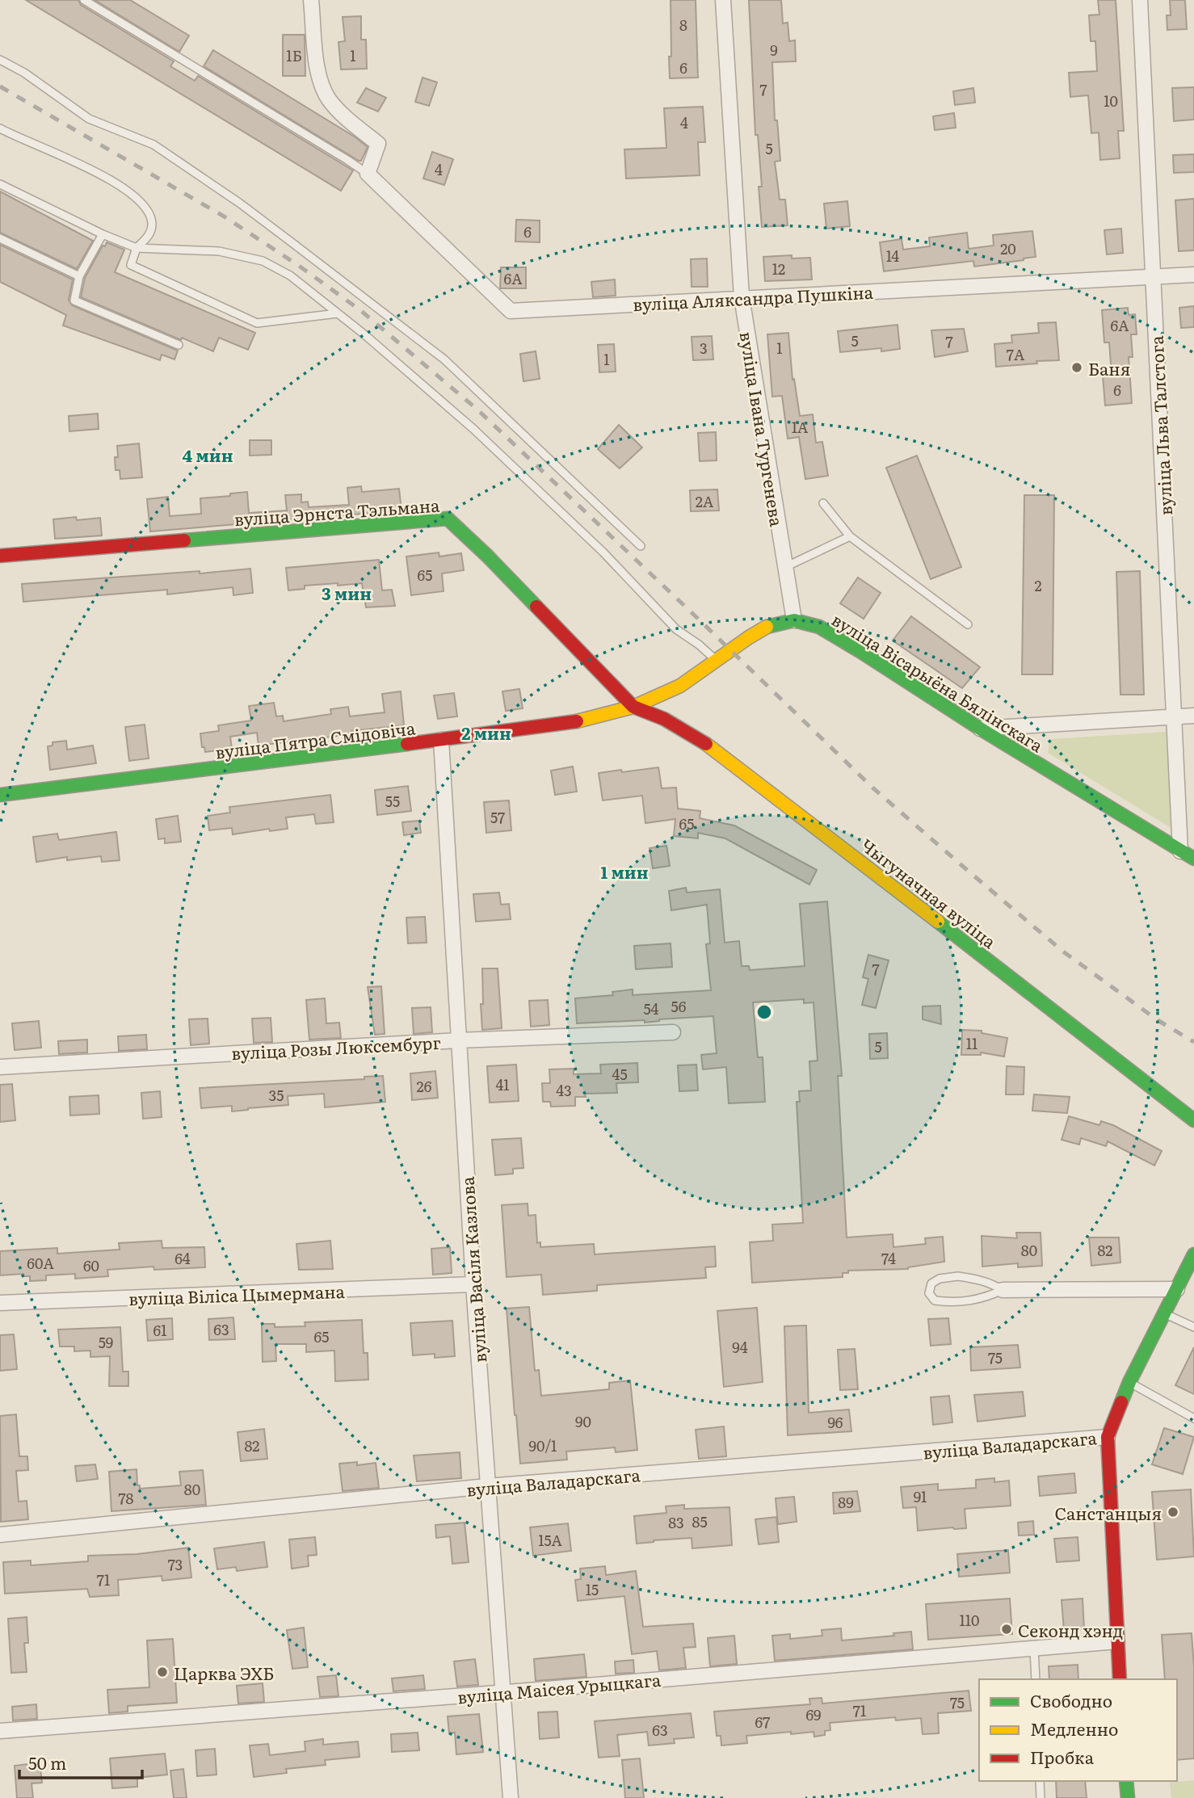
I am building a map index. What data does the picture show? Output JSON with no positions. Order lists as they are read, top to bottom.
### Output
{
  "streets": {
    "street": [
      "вуліца Аляксандра Пушкіна",
      "вуліца Льва Талстога",
      "вуліца Івана Тургенева",
      "вуліца Эрнста Тэльмана",
      "вуліца Вісарыёна Бялінскага",
      "вуліца Пятра Смідовіча",
      "Чыгуначная вуліца",
      "вуліца Розы Люксембург",
      "вуліца Васіля Казлова",
      "вуліца Віліса Цымермана",
      "вуліца Валадарскага",
      "вуліца Маісея Урыцкага"
    ]
  },
  "crossings": [
    ["вуліца Аляксандра Пушкіна", "вуліца Льва Талстога"],
    ["вуліца Аляксандра Пушкіна", "вуліца Івана Тургенева"],
    ["вуліца Льва Талстога", "вуліца Вісарыёна Бялінскага"],
    ["вуліца Івана Тургенева", "вуліца Вісарыёна Бялінскага"],
    ["вуліца Эрнста Тэльмана", "вуліца Вісарыёна Бялінскага"],
    ["вуліца Эрнста Тэльмана", "вуліца Пятра Смідовіча"],
    ["вуліца Эрнста Тэльмана", "Чыгуначная вуліца"],
    ["вуліца Вісарыёна Бялінскага", "вуліца Пятра Смідовіча"],
    ["вуліца Вісарыёна Бялінскага", "Чыгуначная вуліца"],
    ["вуліца Пятра Смідовіча", "Чыгуначная вуліца"],
    ["вуліца Пятра Смідовіча", "вуліца Васіля Казлова"],
    ["вуліца Розы Люксембург", "вуліца Васіля Казлова"],
    ["вуліца Васіля Казлова", "вуліца Віліса Цымермана"],
    ["вуліца Васіля Казлова", "вуліца Валадарскага"],
    ["вуліца Васіля Казлова", "вуліца Маісея Урыцкага"]
  ],
  "places": [
    "Баня",
    "Санстанцыя",
    "Секонд хэнд",
    "Царква ЭХБ"
  ],
  "house_numbers": [
    "8",
    "9",
    "1Б",
    "1",
    "6",
    "7",
    "10",
    "4",
    "5",
    "4",
    "6",
    "20",
    "14",
    "12",
    "6А",
    "6А",
    "5",
    "7",
    "3",
    "1",
    "7А",
    "1",
    "6",
    "1А",
    "2А",
    "65",
    "2",
    "55",
    "57",
    "65",
    "7",
    "56",
    "54",
    "11",
    "5",
    "45",
    "41",
    "26",
    "43",
    "35",
    "80",
    "82",
    "64",
    "74",
    "60А",
    "60",
    "63",
    "61",
    "65",
    "59",
    "94",
    "75",
    "90",
    "96",
    "82",
    "90/1",
    "80",
    "91",
    "78",
    "89",
    "85",
    "83",
    "15А",
    "73",
    "71",
    "15",
    "110",
    "75",
    "71",
    "69",
    "67",
    "63"
  ],
  "legend": ["Свободно", "Медленно", "Пробка"],
  "scale_bar": "50 m",
  "rings": [
    "4 мин",
    "3 мин",
    "2 мин",
    "1 мин"
  ]
}
